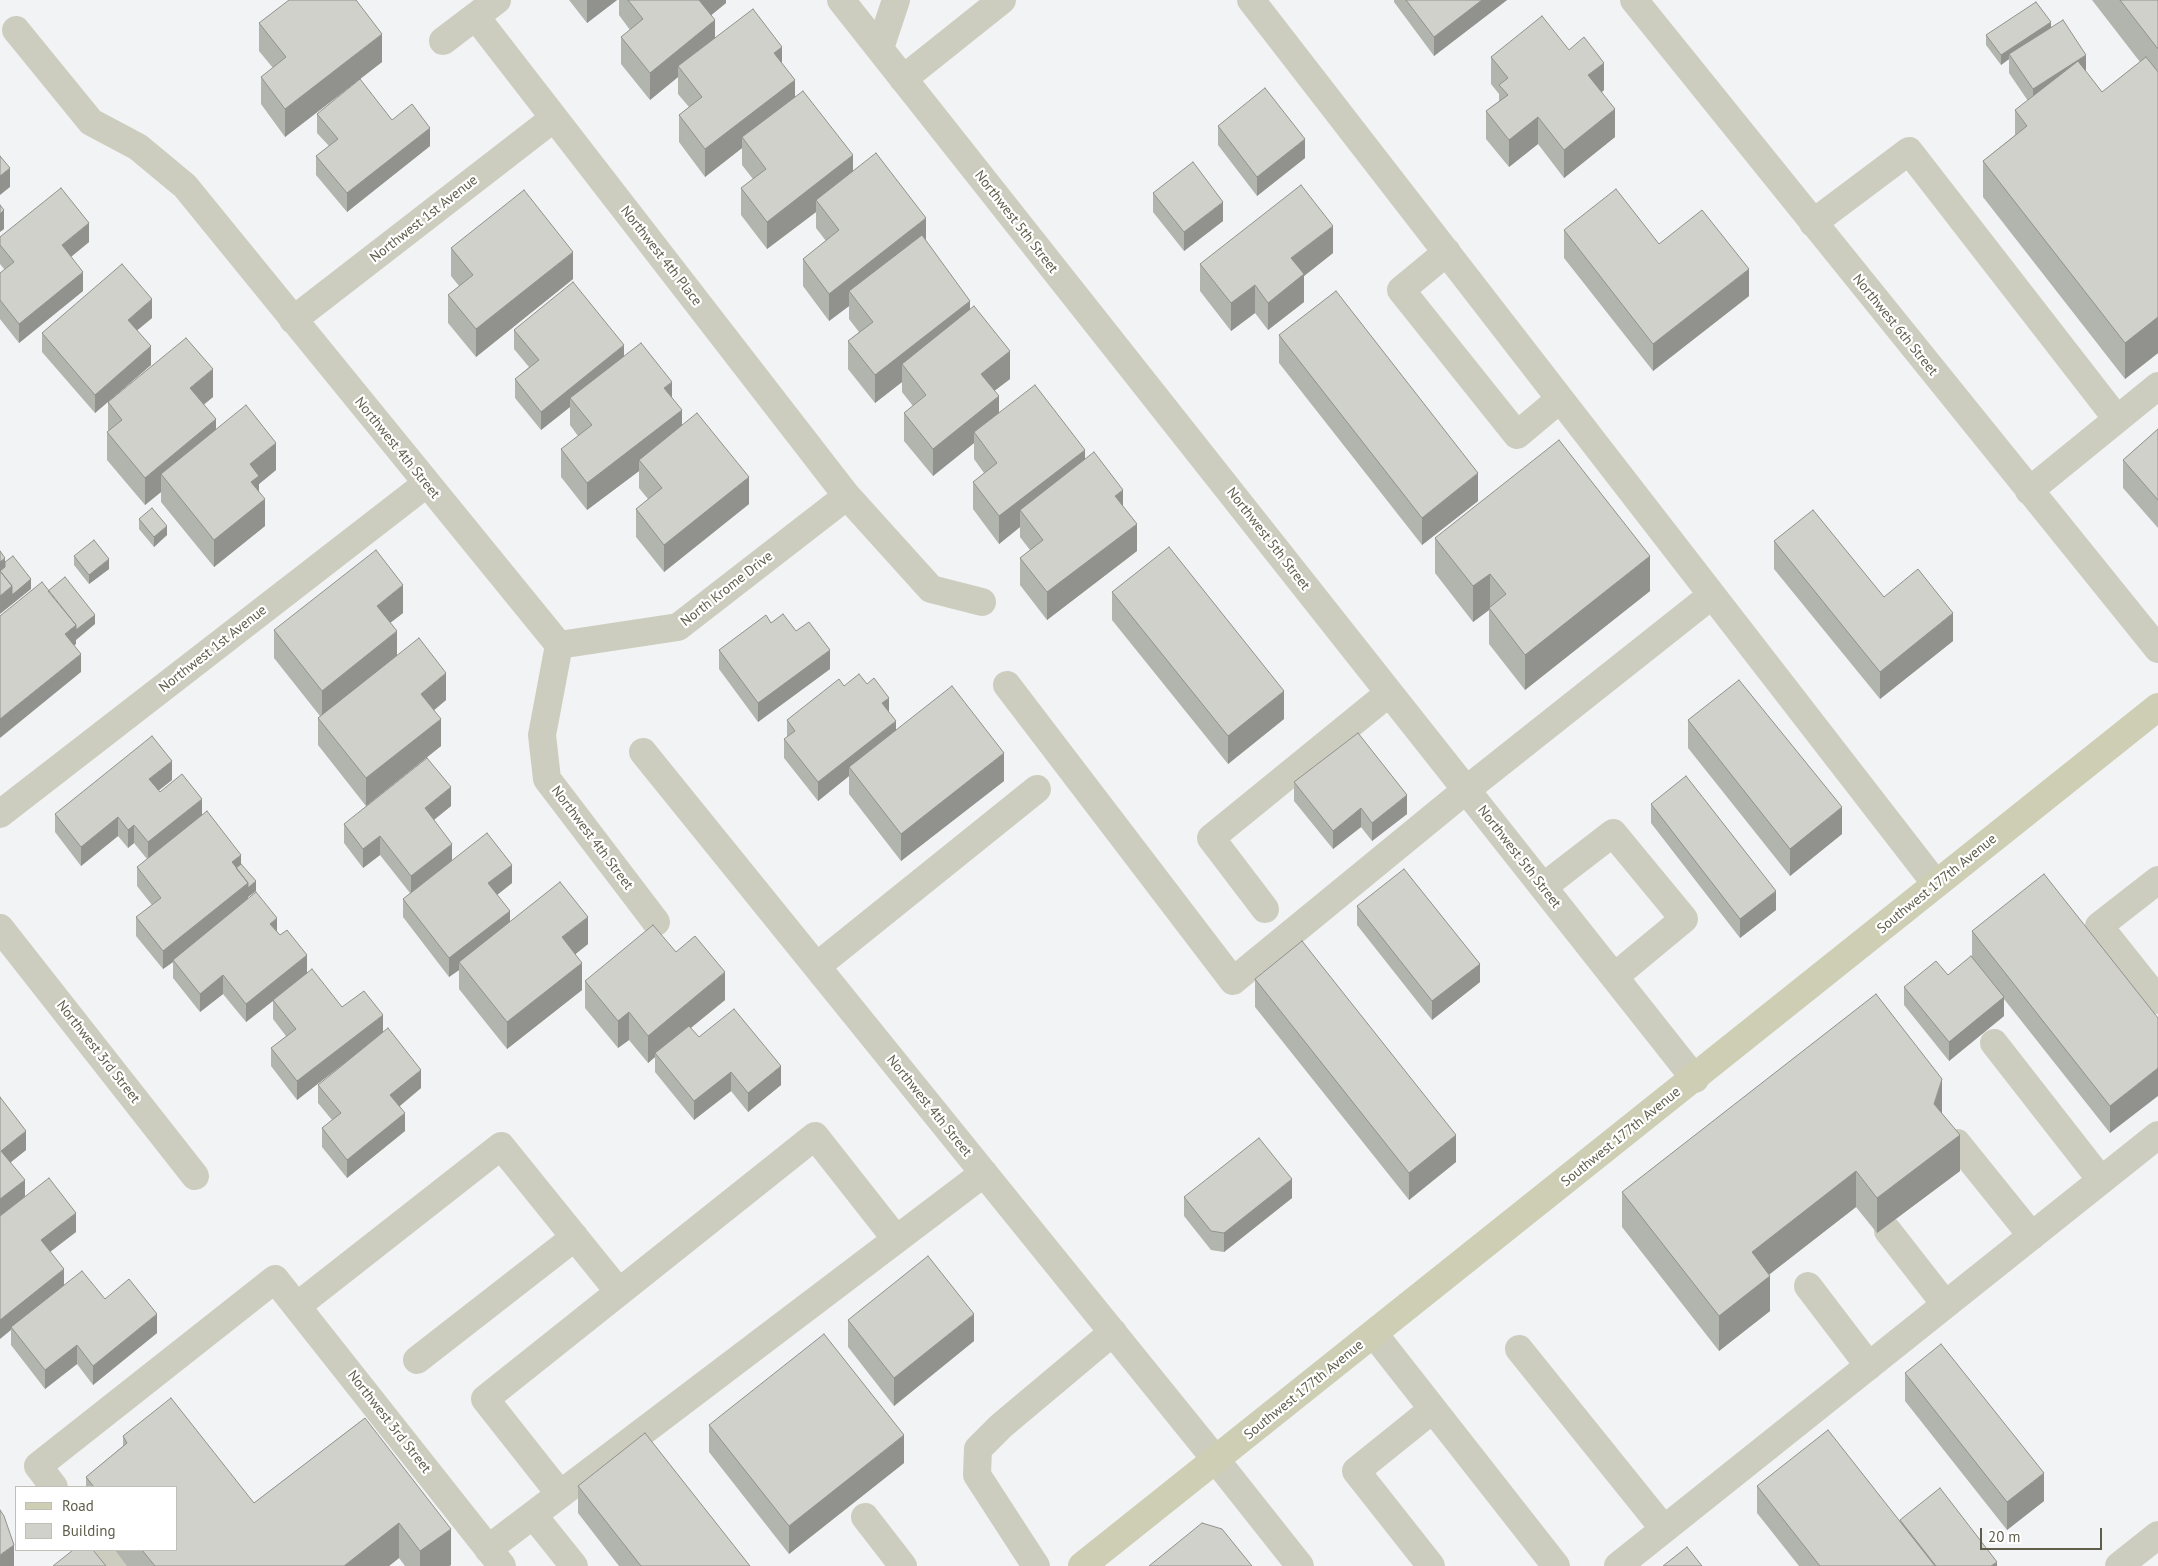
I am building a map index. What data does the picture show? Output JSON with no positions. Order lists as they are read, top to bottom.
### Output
{
  "streets": {
    "main road": ["Southwest 177th Avenue"],
    "street": [
      "Northwest 1st Avenue",
      "Northwest 5th Street",
      "Northwest 4th Place",
      "Northwest 6th Street",
      "Northwest 4th Street",
      "North Krome Drive",
      "Northwest 3rd Street"
    ]
  },
  "crossings": [
    ["Northwest 1st Avenue", "Northwest 4th Place"],
    ["Northwest 1st Avenue", "Northwest 4th Street"],
    ["Northwest 5th Street", "Southwest 177th Avenue"],
    ["Northwest 4th Place", "North Krome Drive"],
    ["Northwest 4th Street", "North Krome Drive"],
    ["Northwest 4th Street", "Southwest 177th Avenue"]
  ],
  "legend": ["Road", "Building"],
  "scale_bar": "20 m"
}
